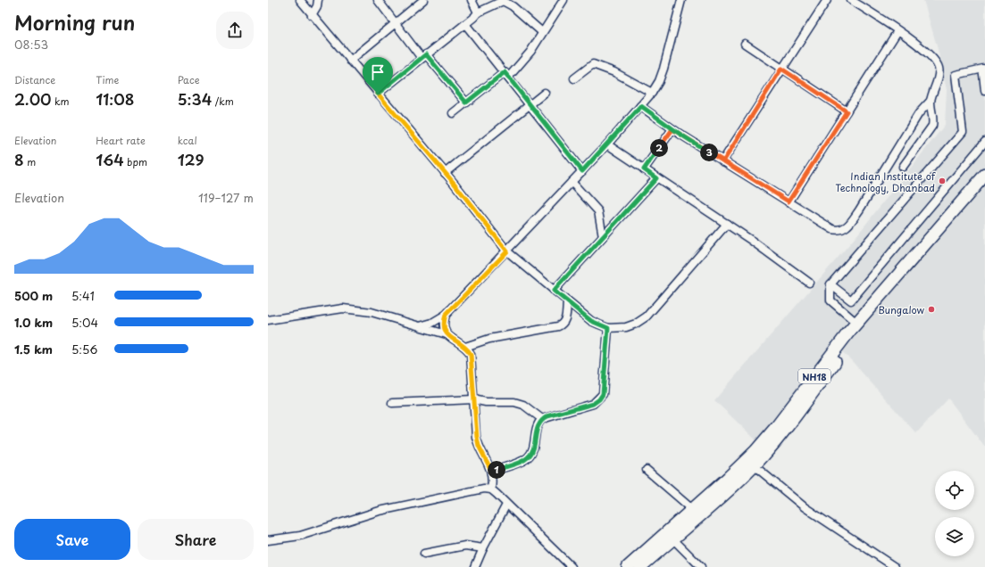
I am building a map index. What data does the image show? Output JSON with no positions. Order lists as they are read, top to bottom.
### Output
{
  "streets": {
    "highway": ["NH18"]
  },
  "places": ["Indian Institute of Technology, Dhanbad", "Bungalow"],
  "page": {
    "heading": ["Morning run", "08:53"],
    "stats": [
      ["Distance", "2.00 km"],
      ["Time", "11:08"],
      ["Pace", "5:34 /km"],
      ["Elevation", "8 m"],
      ["Heart rate", "164 bpm"],
      ["kcal", "129"]
    ],
    "pins": ["2", "3", "1"],
    "chart": ["Elevation", "119–127 m"],
    "list": [
      {
        "name": "500 m",
        "note": "5:41"
      },
      {
        "name": "1.0 km",
        "note": "5:04"
      },
      {
        "name": "1.5 km",
        "note": "5:56"
      }
    ],
    "buttons": ["Save", "Share"]
  }
}
